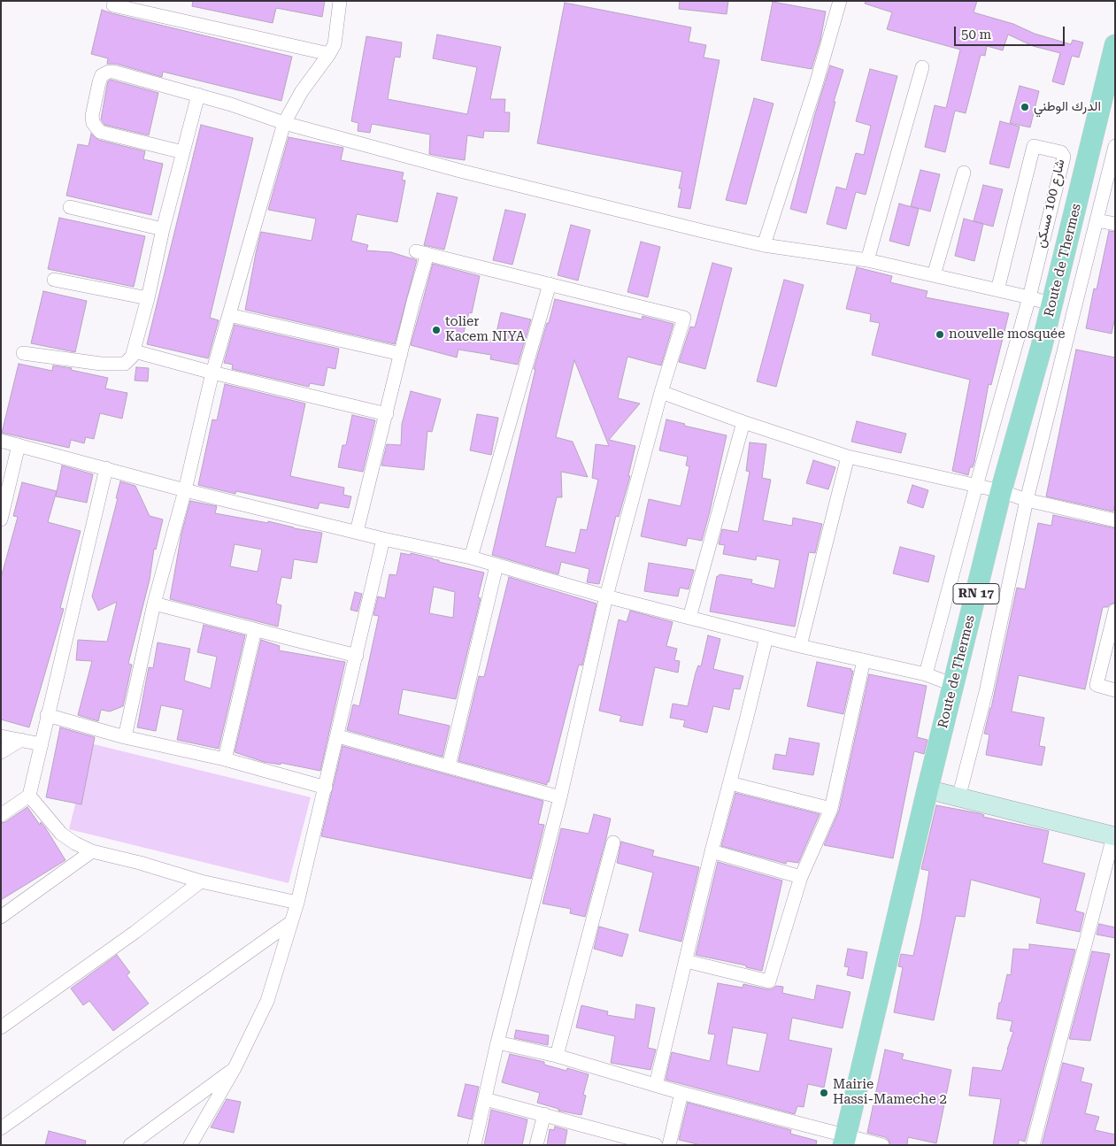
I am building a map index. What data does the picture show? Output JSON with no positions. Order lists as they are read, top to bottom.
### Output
{
  "streets": {
    "main road": ["Route de Thermes", "RN 17"],
    "street": ["شارع 100 مسكن"]
  },
  "places": [
    "الدرك الوطني",
    "tolier Kacem NIYA",
    "nouvelle mosquée",
    "Mairie Hassi-Mameche 2"
  ],
  "scale_bar": "50 m"
}
